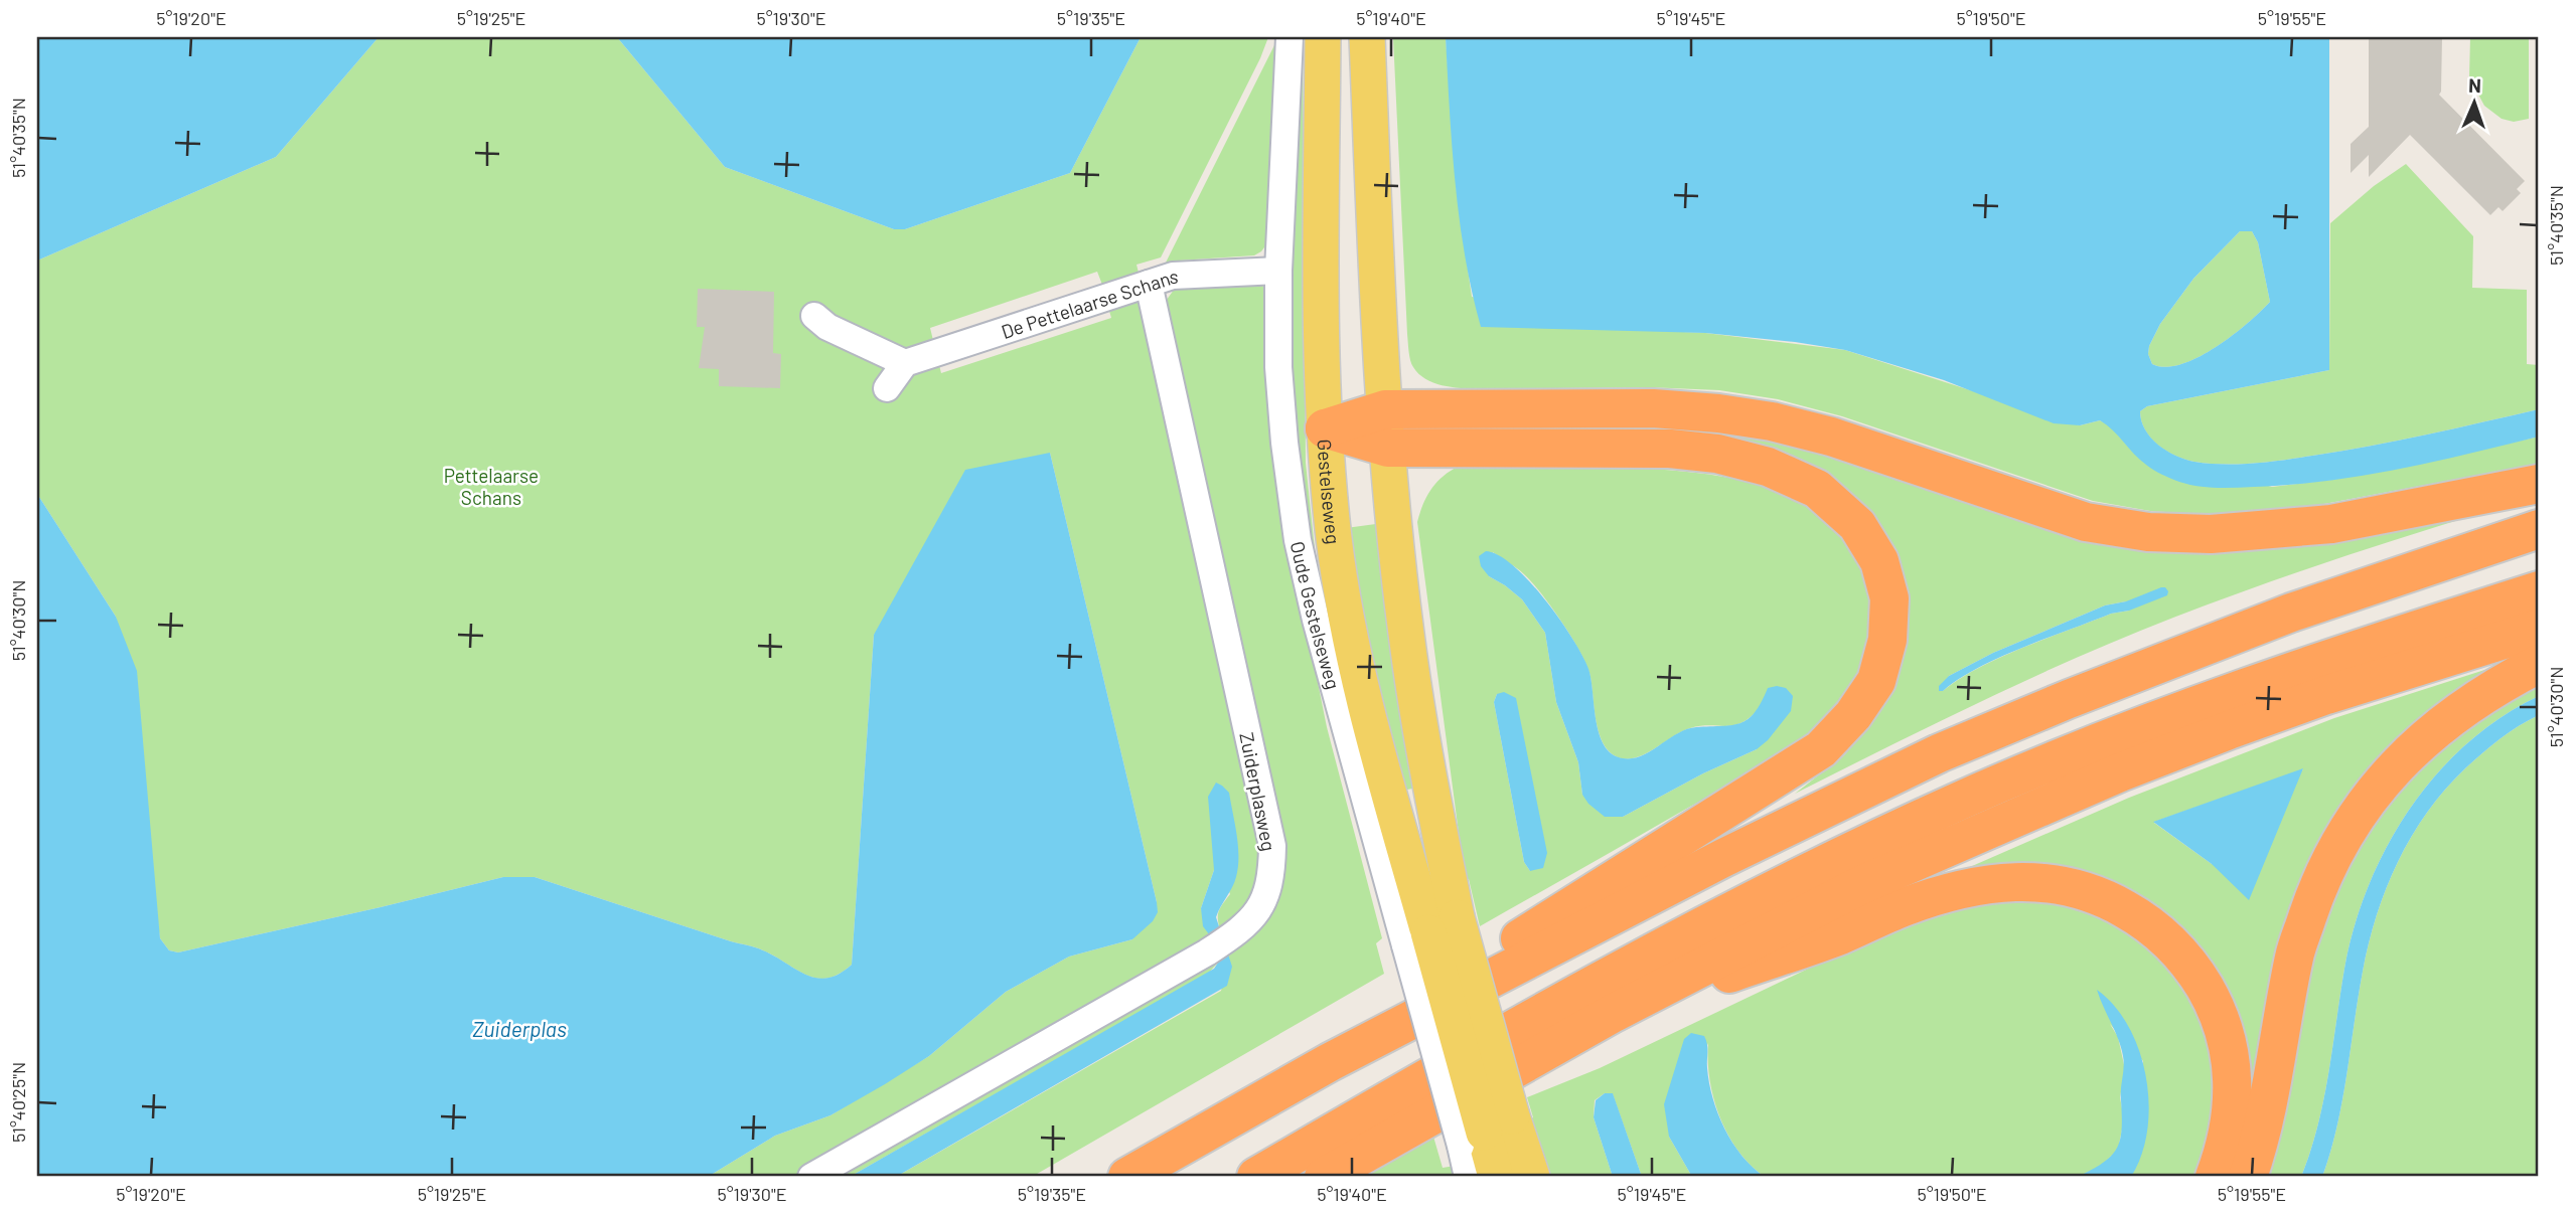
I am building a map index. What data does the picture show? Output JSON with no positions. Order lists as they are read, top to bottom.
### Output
{
  "streets": {
    "main road": ["Gestelseweg"],
    "street": ["De Pettelaarse Schans", "Oude Gestelseweg", "Zuiderplasweg"]
  },
  "crossings": [
    ["De Pettelaarse Schans", "Oude Gestelseweg"],
    ["De Pettelaarse Schans", "Zuiderplasweg"],
    ["Gestelseweg", "Oude Gestelseweg"]
  ],
  "water": ["Zuiderplas"],
  "parks": ["Pettelaarse Schans"],
  "north": "top",
  "coordinates": [
    "5°19'20\"E",
    "5°19'25\"E",
    "5°19'30\"E",
    "5°19'35\"E",
    "5°19'40\"E",
    "5°19'45\"E",
    "5°19'50\"E",
    "5°19'55\"E",
    "51°40'35\"N",
    "51°40'30\"N",
    "51°40'25\"N"
  ]
}
